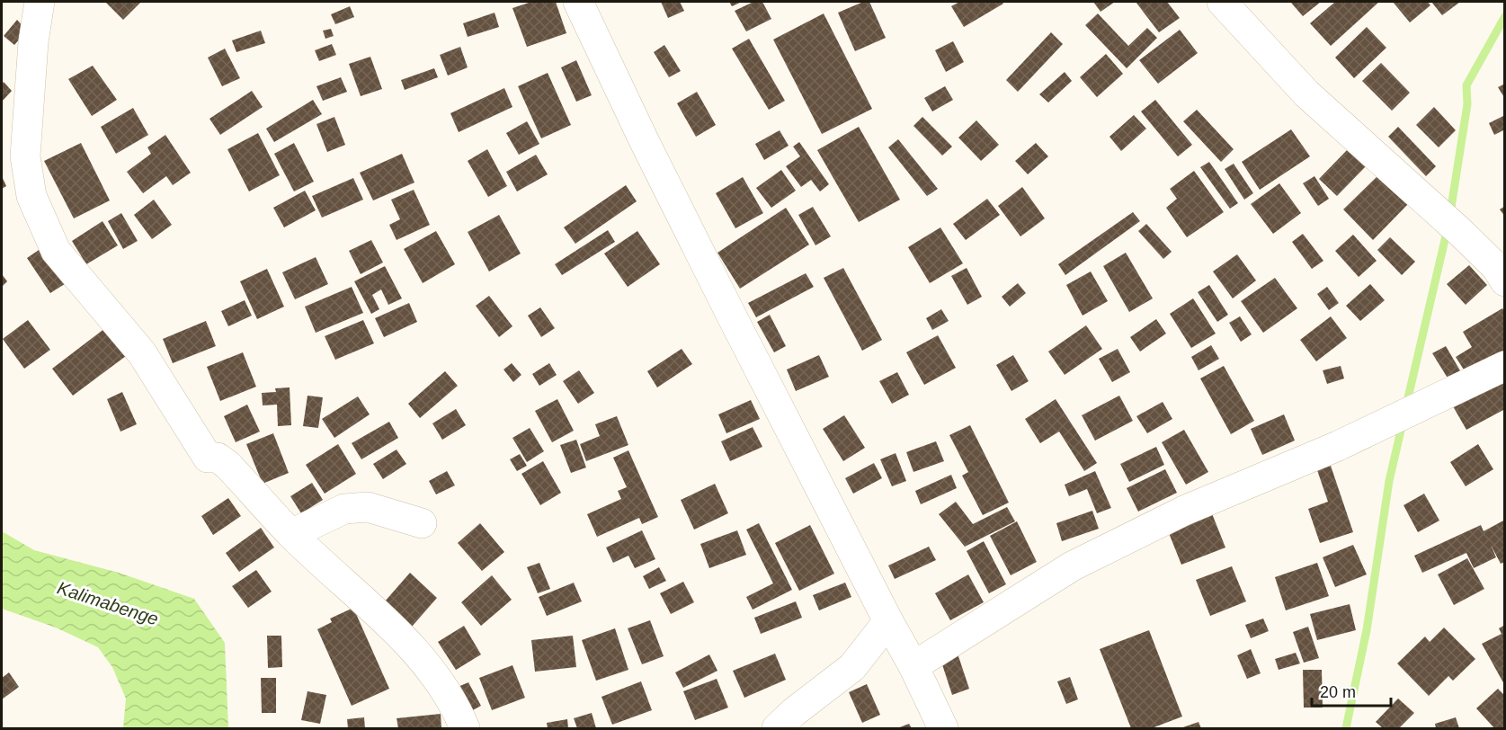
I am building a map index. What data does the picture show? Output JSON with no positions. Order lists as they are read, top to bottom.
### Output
{
  "water": ["Kalimabenge"],
  "scale_bar": "20 m"
}
